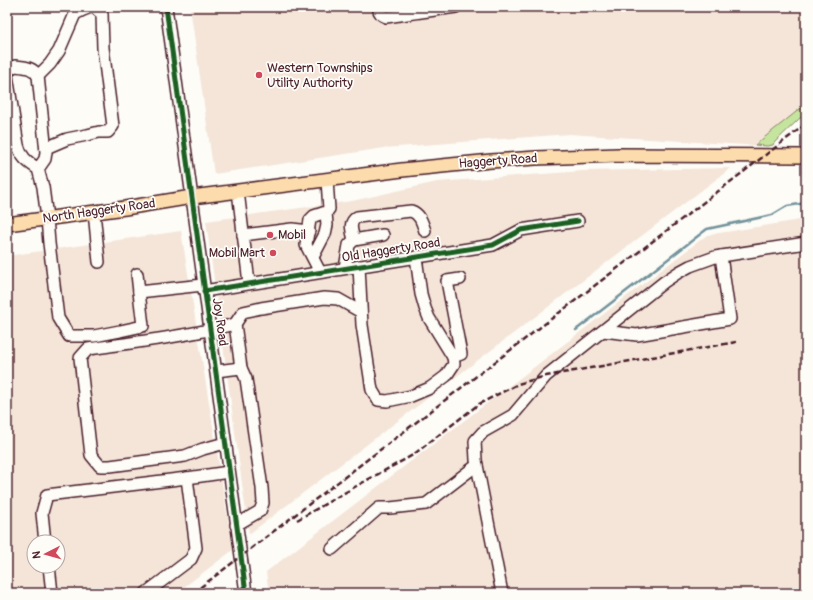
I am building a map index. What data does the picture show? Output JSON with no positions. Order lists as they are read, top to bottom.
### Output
{
  "streets": {
    "main road": ["Haggerty Road", "North Haggerty Road"],
    "street": ["Old Haggerty Road", "Joy Road"]
  },
  "crossings": [
    ["Haggerty Road", "North Haggerty Road"],
    ["Haggerty Road", "Joy Road"],
    ["North Haggerty Road", "Joy Road"],
    ["Old Haggerty Road", "Joy Road"]
  ],
  "places": ["Western Townships Utility Authority", "Mobil", "Mobil Mart"],
  "north": "left"
}
